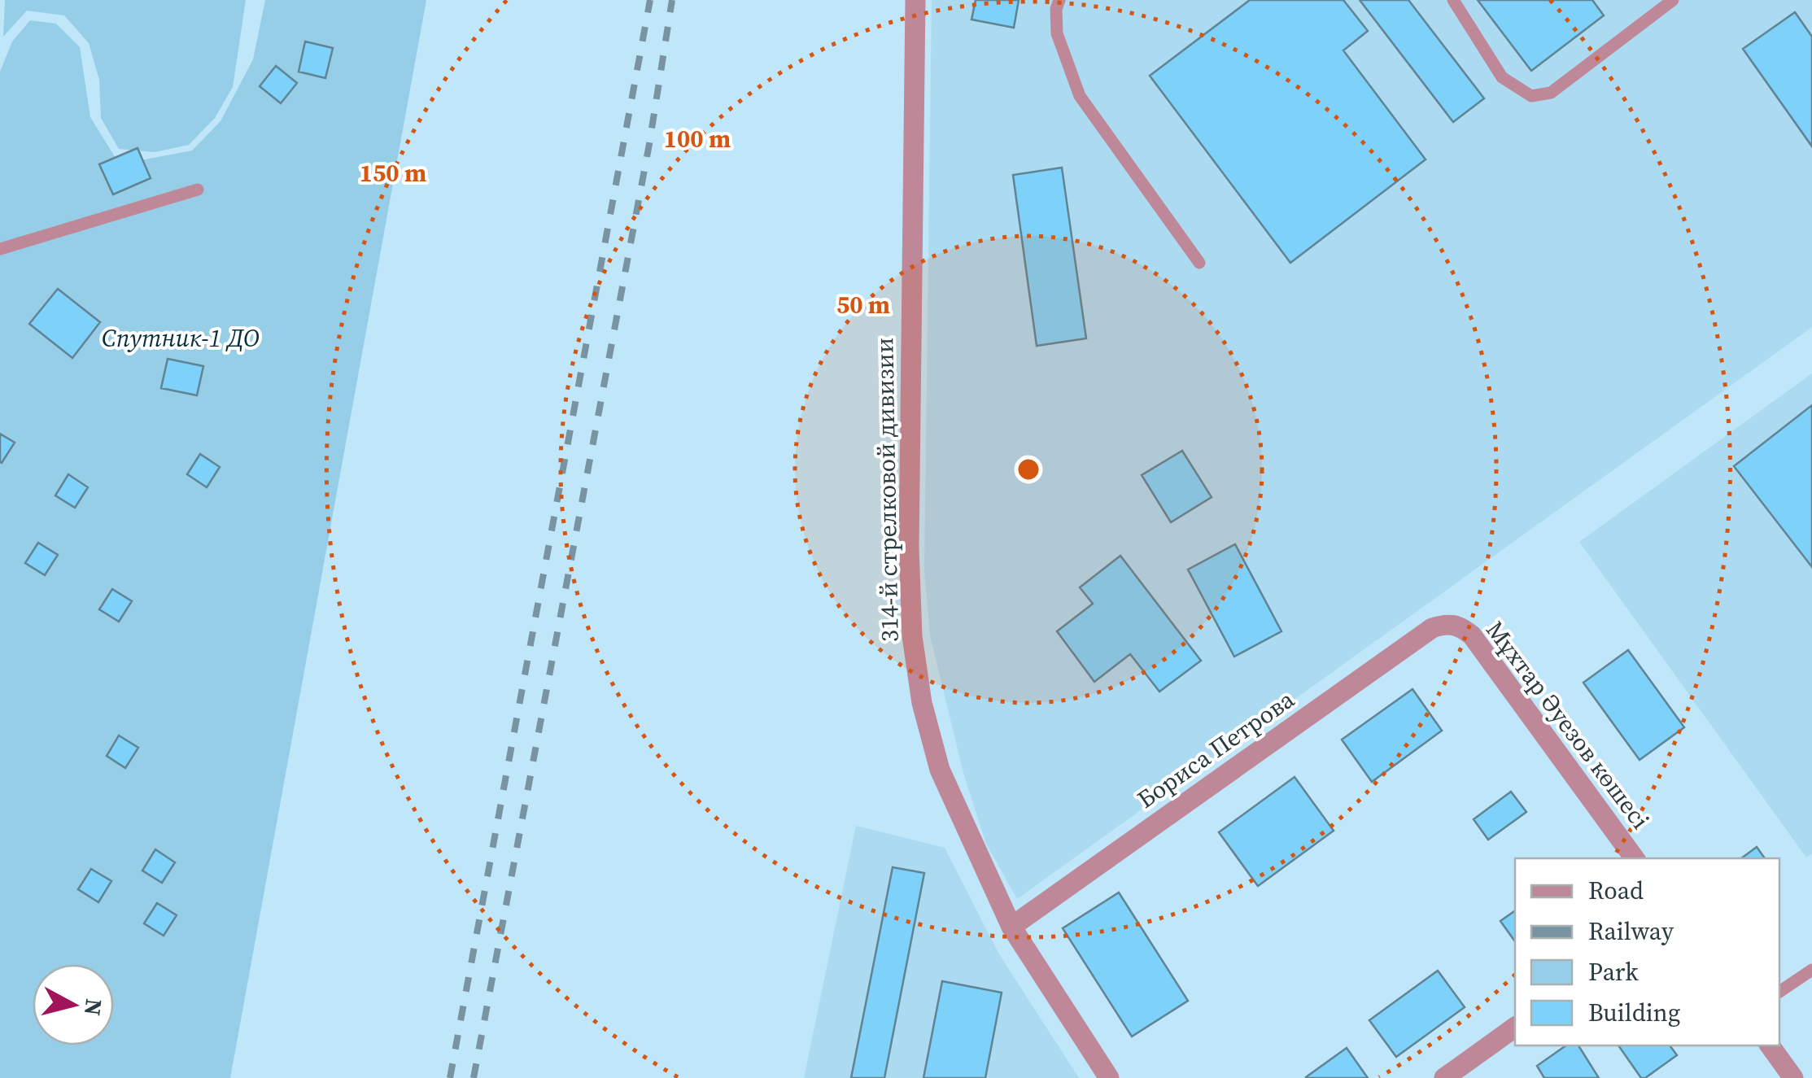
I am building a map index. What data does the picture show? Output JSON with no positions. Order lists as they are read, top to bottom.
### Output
{
  "streets": {
    "street": ["314-й стрелковой дивизии", "Мұхтар Әуезов көшесі", "Бориса Петрова"]
  },
  "crossings": [
    ["314-й стрелковой дивизии", "Бориса Петрова"],
    ["Мұхтар Әуезов көшесі", "Бориса Петрова"]
  ],
  "parks": ["Спутник-1 ДО"],
  "legend": [
    "Road",
    "Railway",
    "Park",
    "Building"
  ],
  "north": "right",
  "rings": ["100 m", "150 m", "50 m"]
}
